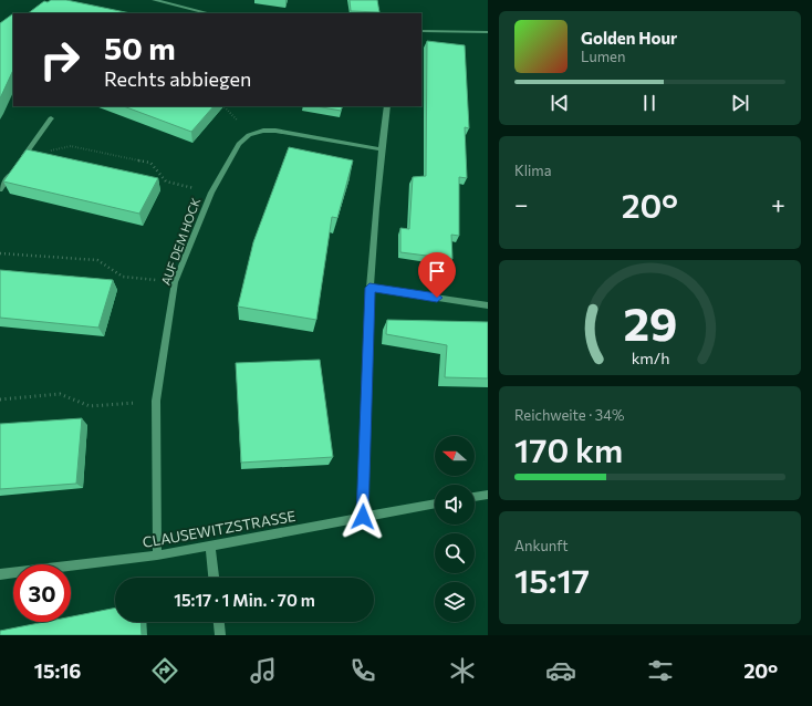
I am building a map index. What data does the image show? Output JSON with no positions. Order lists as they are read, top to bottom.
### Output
{
  "streets": {
    "street": ["AUF DEM HOCK", "CLAUSEWITZSTRASSE"]
  },
  "crossings": [
    ["AUF DEM HOCK", "CLAUSEWITZSTRASSE"]
  ],
  "north": "left",
  "page": {
    "turn": ["50 m", "Rechts abbiegen"],
    "song": ["Golden Hour", "Lumen"],
    "tile": [
      "Klima",
      ["Reichweite · 34%", "170 km"],
      ["Ankunft", "15:17"]
    ],
    "heat": ["−", "20°", "+"],
    "limit": "30",
    "trip": "15:17 · 1 Min. · 70 m",
    "tabs": ["15:16", "20°"],
    "gauge": ["29", "km/h"]
  }
}
